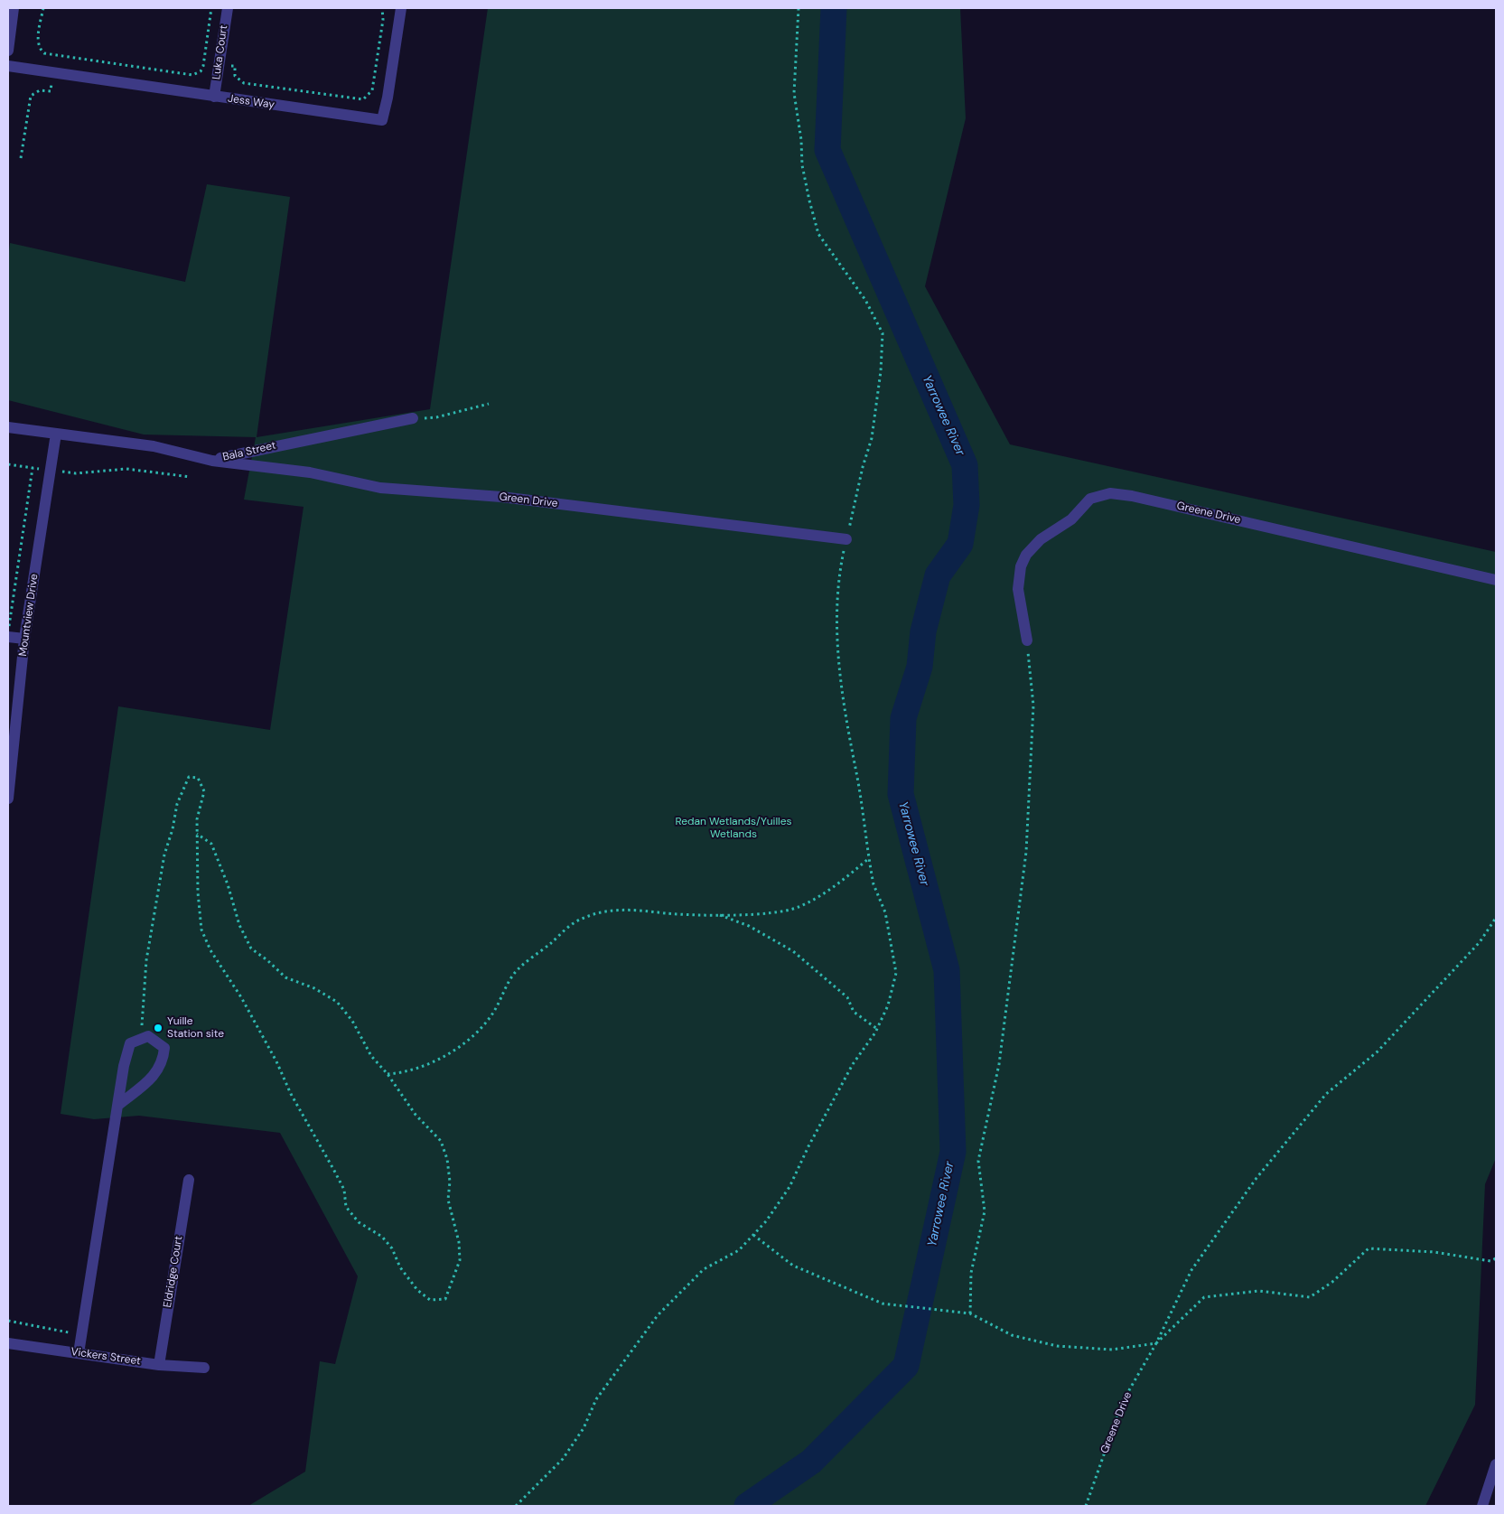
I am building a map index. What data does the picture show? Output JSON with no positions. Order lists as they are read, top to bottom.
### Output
{
  "streets": {
    "street": [
      "Luka Court",
      "Jess Way",
      "Bala Street",
      "Green Drive",
      "Greene Drive",
      "Mountview Drive",
      "Eldridge Court",
      "Vickers Street"
    ]
  },
  "crossings": [
    ["Luka Court", "Jess Way"],
    ["Bala Street", "Green Drive"],
    ["Bala Street", "Mountview Drive"],
    ["Eldridge Court", "Vickers Street"]
  ],
  "water": ["Yarrowee River"],
  "parks": ["Redan Wetlands/Yuilles Wetlands"],
  "places": ["Yuille Station site"]
}
